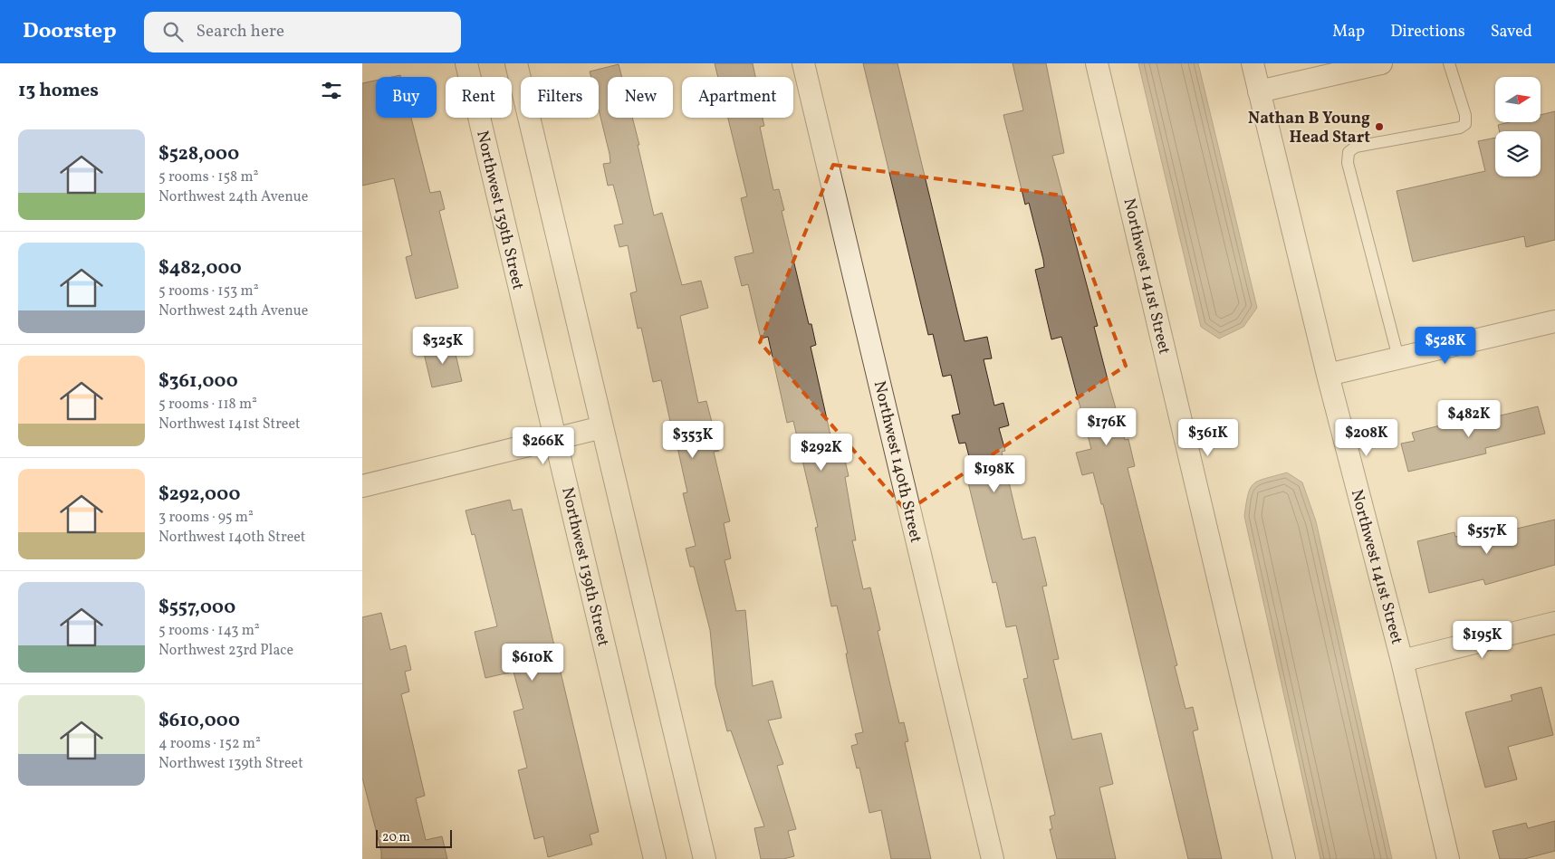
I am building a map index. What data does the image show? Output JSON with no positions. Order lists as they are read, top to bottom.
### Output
{
  "streets": {
    "street": ["Northwest 139th Street", "Northwest 141st Street", "Northwest 140th Street"]
  },
  "places": ["Nathan B Young Head Start"],
  "scale_bar": "20 m",
  "north": "right",
  "page": {
    "header": "Doorstep",
    "search": "Search here",
    "nav": ["Map", "Directions", "Saved"],
    "heading": "13 homes",
    "chip": [
      "Buy",
      "Rent",
      "Filters",
      "New",
      "Apartment"
    ],
    "list": [
      {
        "name": "$528,000",
        "note": "5 rooms · 158 m² · Northwest 24th Avenue"
      },
      {
        "name": "$482,000",
        "note": "5 rooms · 153 m² · Northwest 24th Avenue"
      },
      {
        "name": "$361,000",
        "note": "5 rooms · 118 m² · Northwest 141st Street"
      },
      {
        "name": "$292,000",
        "note": "3 rooms · 95 m² · Northwest 140th Street"
      },
      {
        "name": "$557,000",
        "note": "5 rooms · 143 m² · Northwest 23rd Place"
      },
      {
        "name": "$610,000",
        "note": "4 rooms · 152 m² · Northwest 139th Street"
      }
    ],
    "price": [
      "$325K",
      "$528K",
      "$482K",
      "$176K",
      "$361K",
      "$208K",
      "$353K",
      "$266K",
      "$292K",
      "$198K",
      "$557K",
      "$195K",
      "$610K"
    ],
    "scale": "20 m"
  }
}
